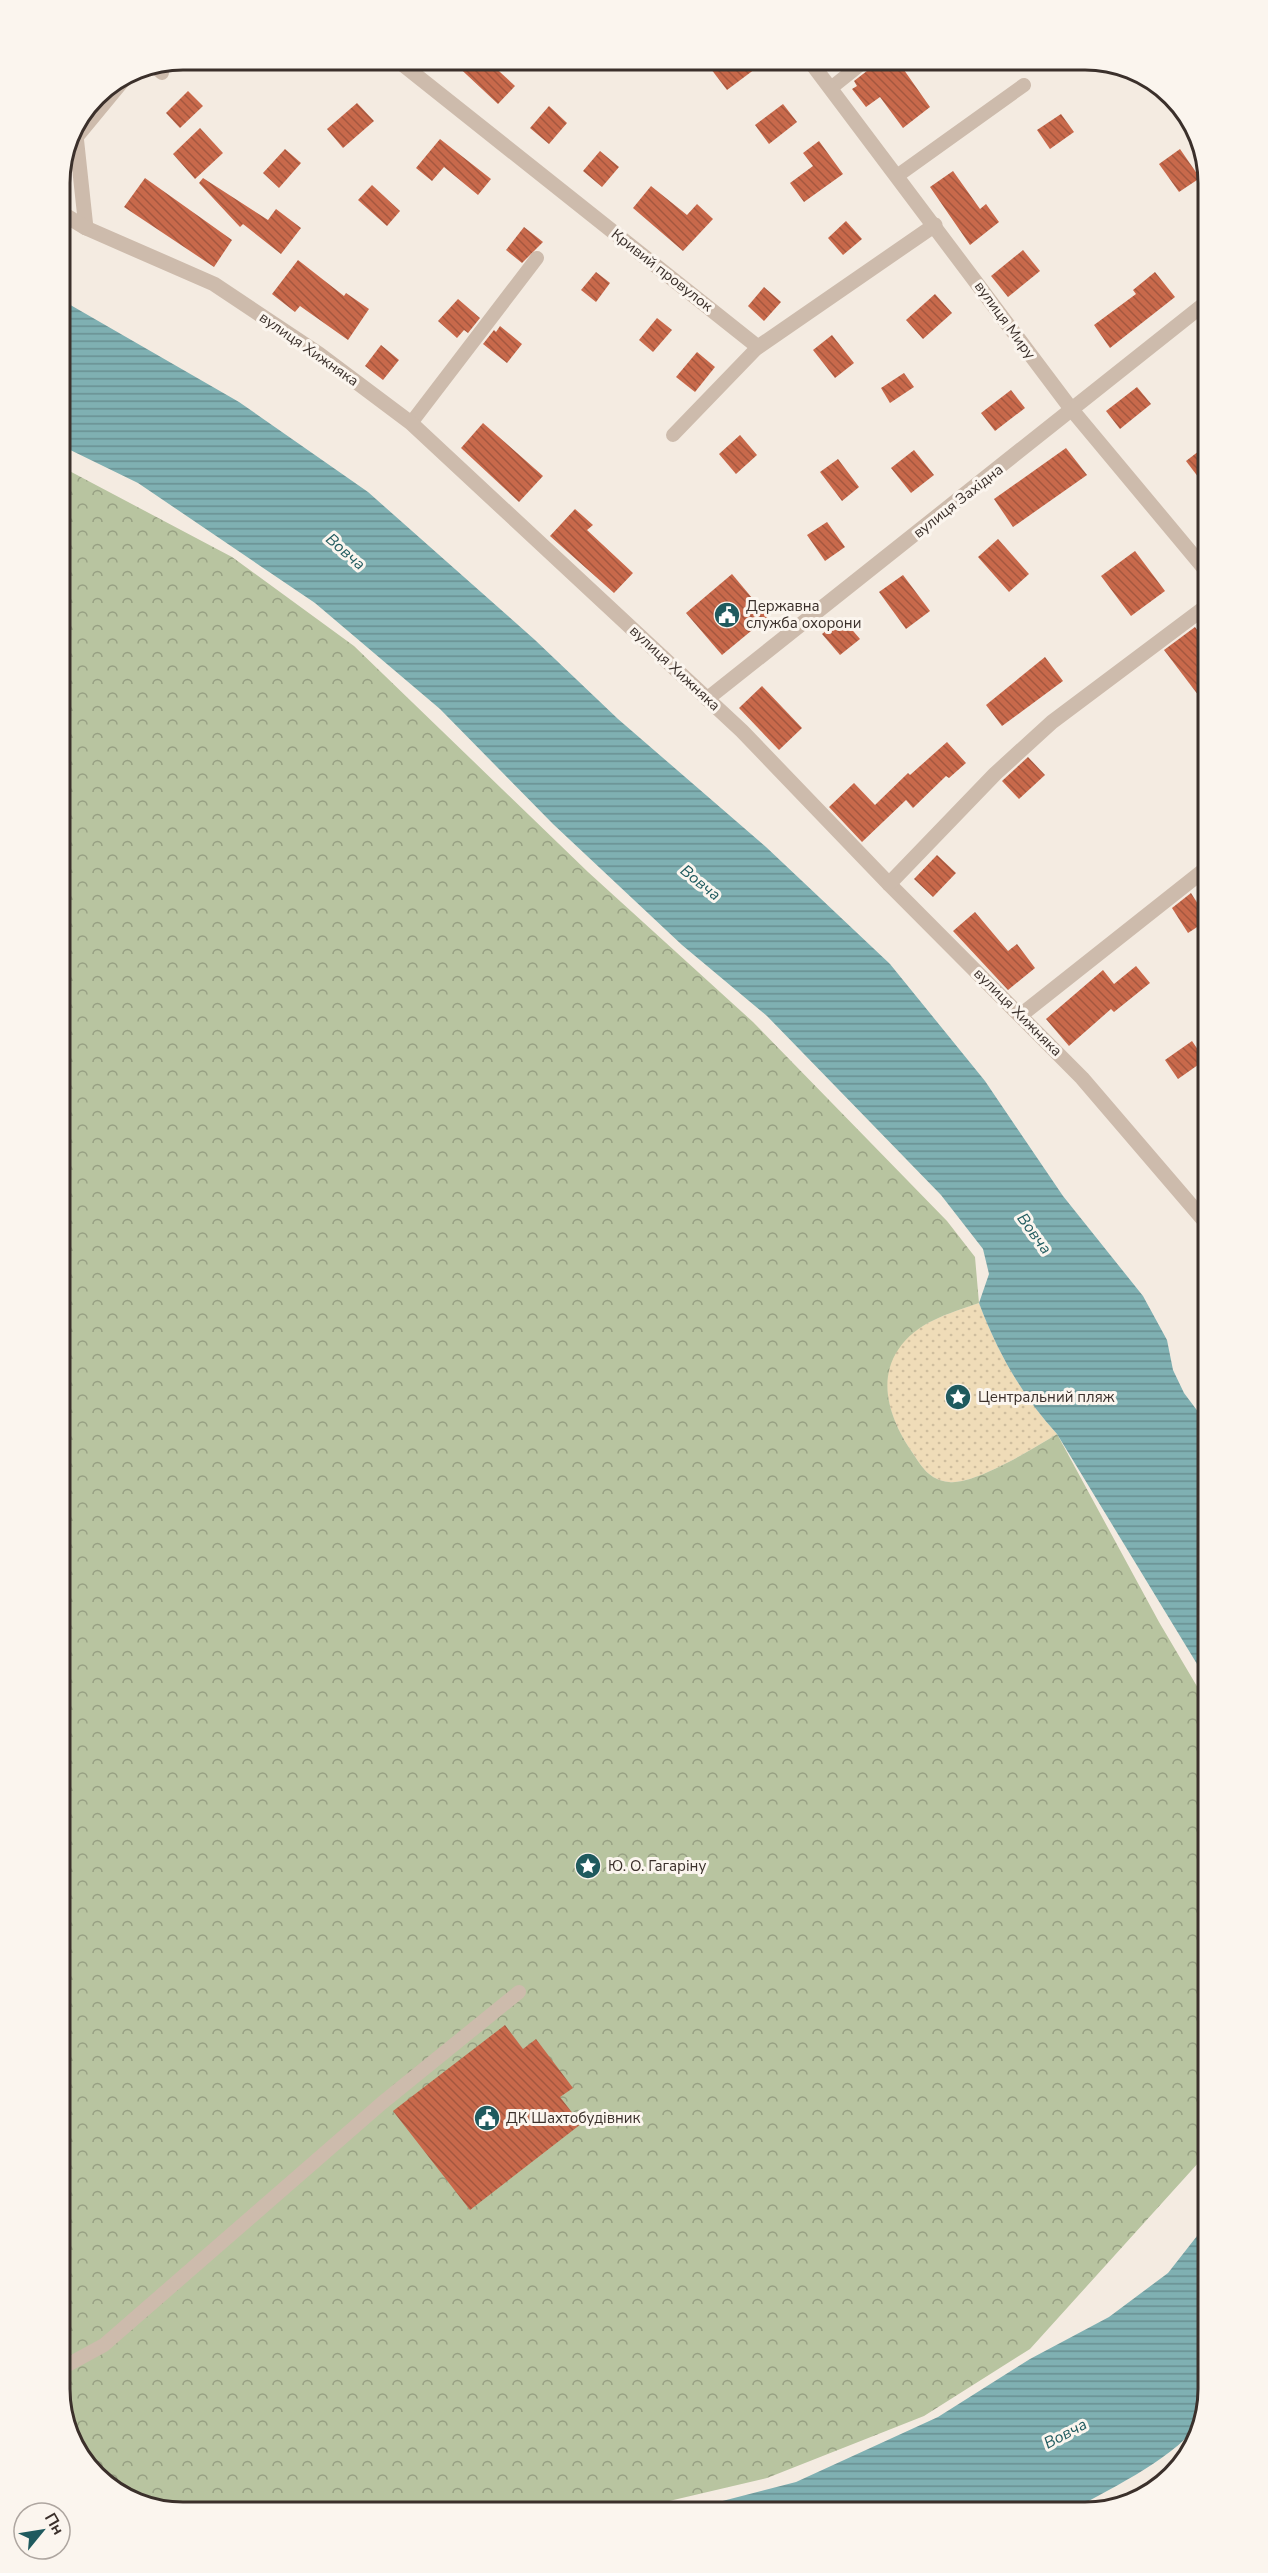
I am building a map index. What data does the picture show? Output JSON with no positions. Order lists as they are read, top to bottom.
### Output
{
  "streets": {
    "street": [
      "Кривий провулок",
      "вулиця Миру",
      "вулиця Хижняка",
      "вулиця Західна"
    ]
  },
  "crossings": [
    ["вулиця Миру", "вулиця Західна"],
    ["вулиця Хижняка", "вулиця Західна"]
  ],
  "water": ["Вовча"],
  "places": {
    "public building": ["Державна служба охорони", "ДК Шахтобудівник"],
    "place": ["Центральний пляж", "Ю. О. Гагаріну"]
  },
  "north": "top right"
}
